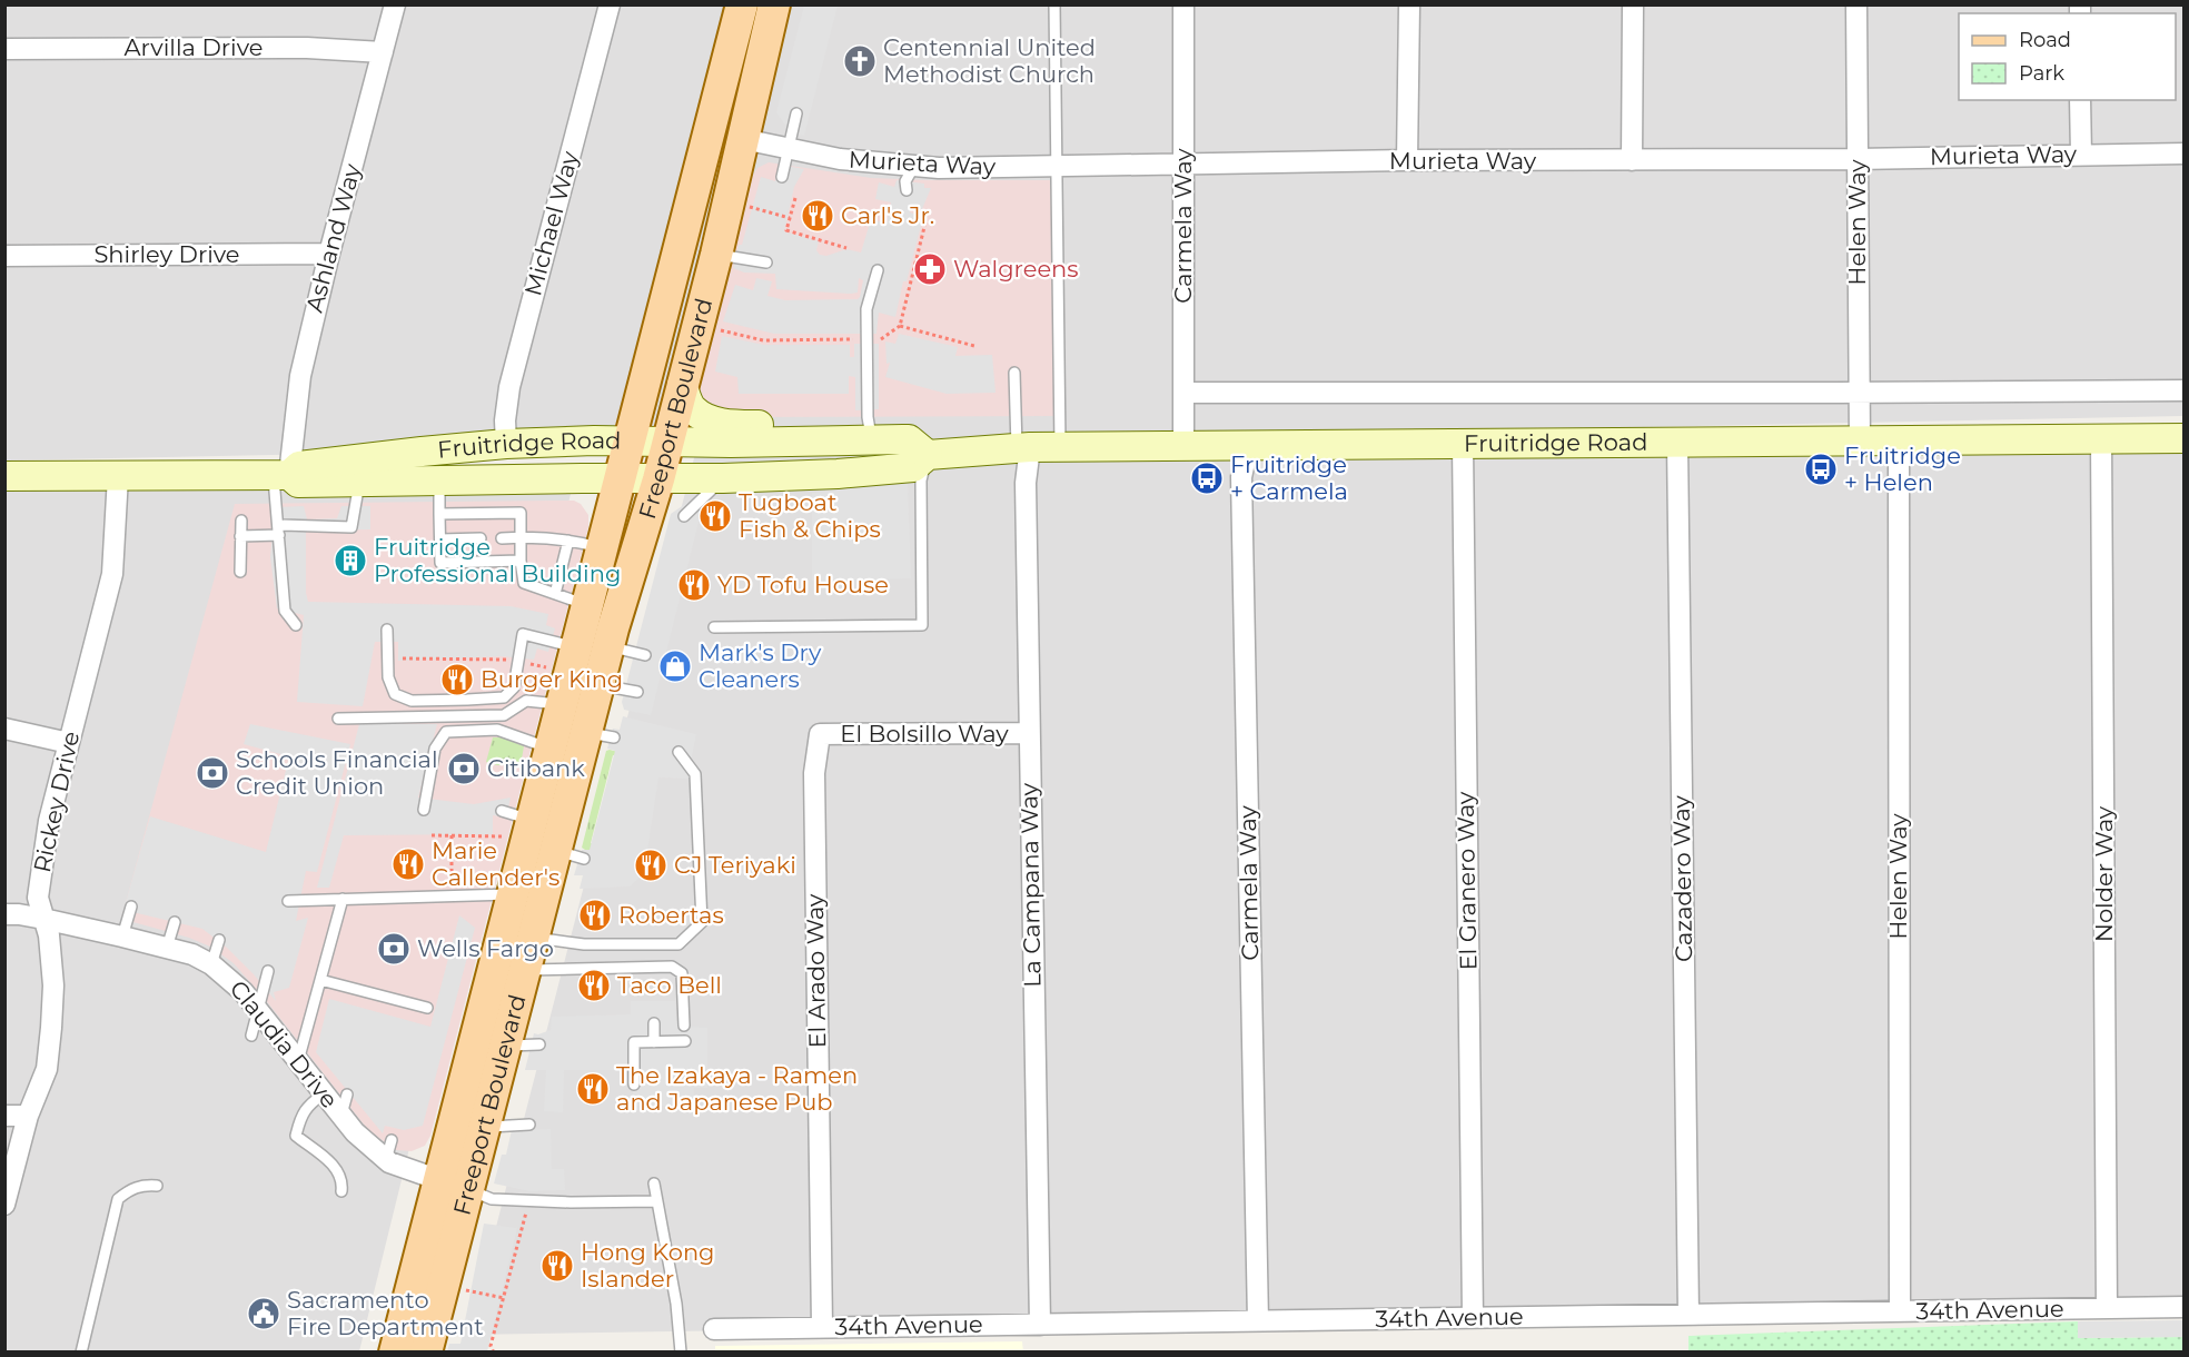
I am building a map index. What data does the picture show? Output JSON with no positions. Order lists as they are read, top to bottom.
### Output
{
  "streets": {
    "main road": ["Freeport Boulevard", "Fruitridge Road"],
    "street": [
      "Arvilla Drive",
      "Murieta Way",
      "Helen Way",
      "Michael Way",
      "Carmela Way",
      "Ashland Way",
      "Shirley Drive",
      "El Bolsillo Way",
      "Rickey Drive",
      "Nolder Way",
      "Cazadero Way",
      "El Granero Way",
      "La Campana Way",
      "El Arado Way",
      "Claudia Drive",
      "34th Avenue"
    ]
  },
  "crossings": [
    ["Arvilla Drive", "Ashland Way"],
    ["Murieta Way", "Helen Way"],
    ["Murieta Way", "Carmela Way"],
    ["Murieta Way", "Freeport Boulevard"],
    ["Helen Way", "Fruitridge Road"],
    ["Helen Way", "34th Avenue"],
    ["Michael Way", "Fruitridge Road"],
    ["Carmela Way", "Fruitridge Road"],
    ["Carmela Way", "34th Avenue"],
    ["Ashland Way", "Shirley Drive"],
    ["Ashland Way", "Fruitridge Road"],
    ["Freeport Boulevard", "Fruitridge Road"],
    ["Freeport Boulevard", "Claudia Drive"],
    ["Fruitridge Road", "Rickey Drive"],
    ["Fruitridge Road", "Nolder Way"],
    ["Fruitridge Road", "Cazadero Way"],
    ["Fruitridge Road", "El Granero Way"],
    ["Fruitridge Road", "La Campana Way"],
    ["El Bolsillo Way", "La Campana Way"],
    ["El Bolsillo Way", "El Arado Way"],
    ["Rickey Drive", "Claudia Drive"],
    ["Nolder Way", "34th Avenue"],
    ["Cazadero Way", "34th Avenue"],
    ["El Granero Way", "34th Avenue"],
    ["La Campana Way", "34th Avenue"],
    ["El Arado Way", "34th Avenue"]
  ],
  "places": {
    "church": ["Centennial United Methodist Church"],
    "restaurant": [
      "Carl's Jr.",
      "Tugboat Fish & Chips",
      "YD Tofu House",
      "Burger King",
      "Marie Callender's",
      "CJ Teriyaki",
      "Robertas",
      "Taco Bell",
      "The Izakaya - Ramen and Japanese Pub",
      "Hong Kong Islander"
    ],
    "pharmacy": ["Walgreens"],
    "bus stop": ["Fruitridge + Helen", "Fruitridge + Carmela"],
    "building": ["Fruitridge Professional Building"],
    "shop": ["Mark's Dry Cleaners"],
    "bank": ["Citibank", "Schools Financial Credit Union", "Wells Fargo"],
    "public building": ["Sacramento Fire Department"]
  },
  "legend": ["Road", "Park"]
}
